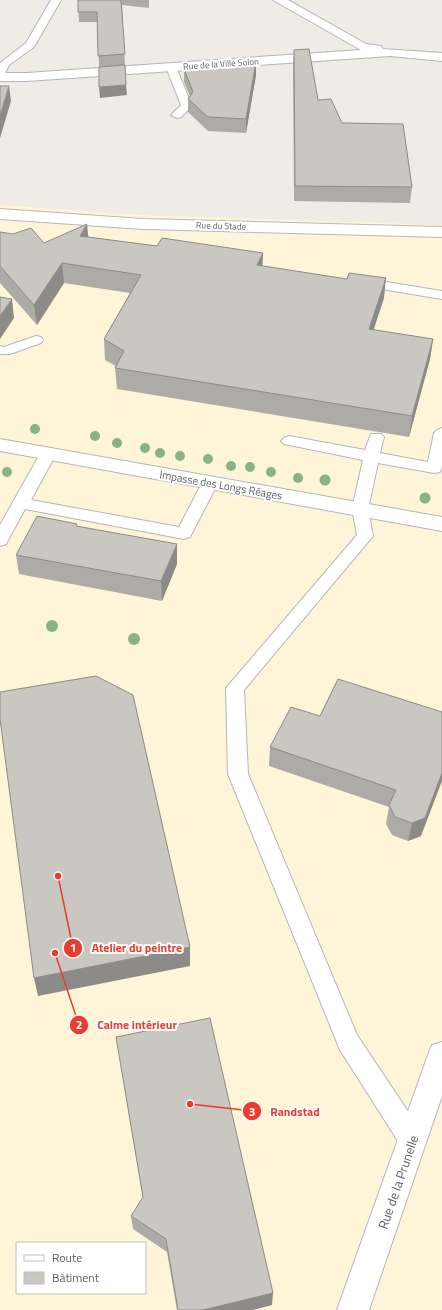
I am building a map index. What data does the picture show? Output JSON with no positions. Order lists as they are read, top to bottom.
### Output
{
  "streets": {
    "street": [
      "Rue de la Ville Solon",
      "Rue du Stade",
      "Impasse des Longs Réages",
      "Rue de la Prunelle"
    ]
  },
  "places": ["Atelier du peintre", "Calme intérieur", "Randstad"],
  "legend": ["Route", "Bâtiment"]
}
